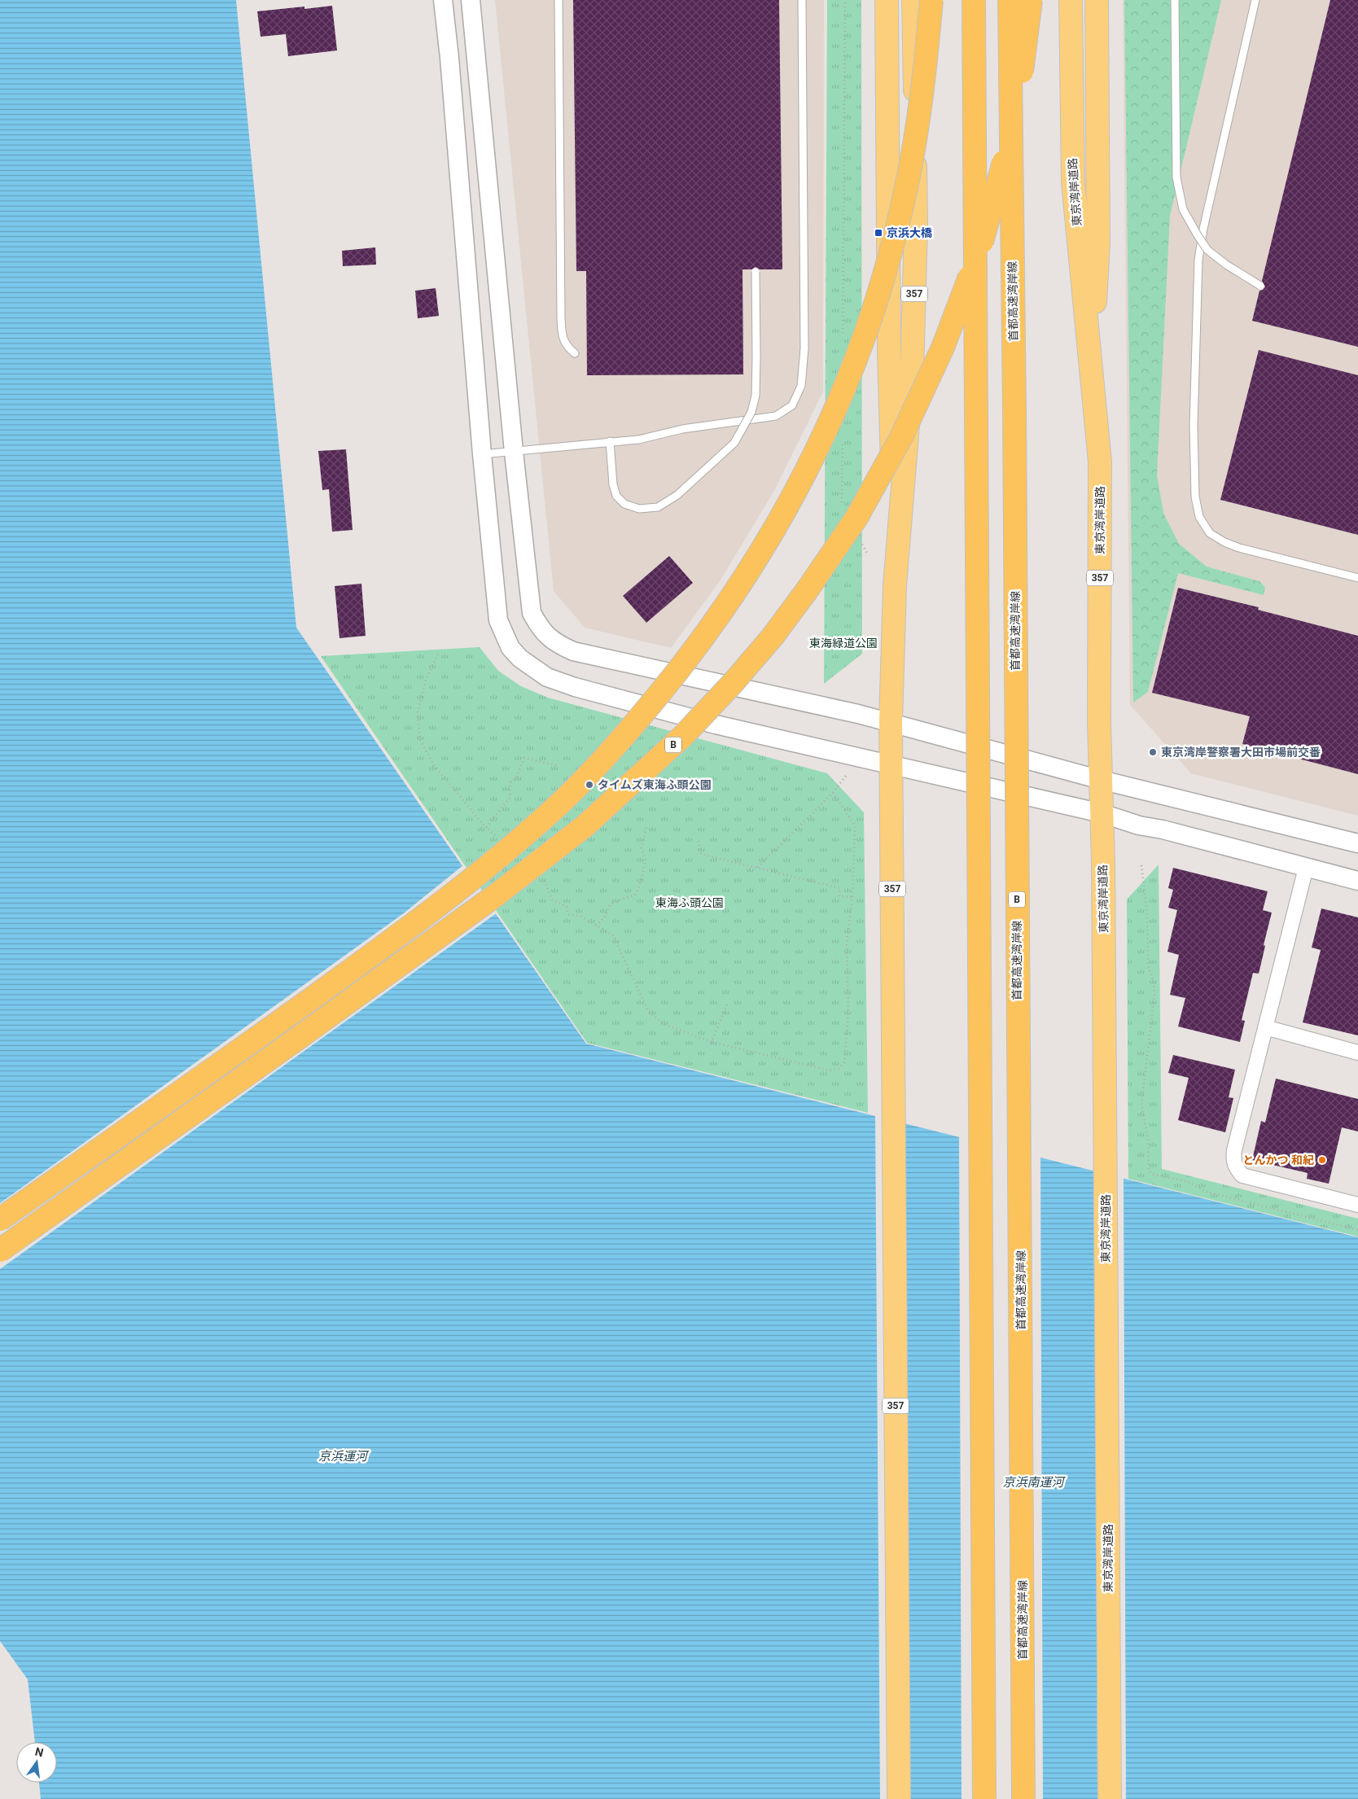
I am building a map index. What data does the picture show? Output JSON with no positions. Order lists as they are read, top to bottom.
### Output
{
  "streets": {
    "highway": [
      "東京湾岸道路",
      "357",
      "首都高速湾岸線",
      "B"
    ]
  },
  "crossings": [
    ["東京湾岸道路", "357"]
  ],
  "water": ["京浜運河", "京浜南運河"],
  "parks": ["東海緑道公園", "東海ふ頭公園"],
  "places": {
    "transit": ["京浜大橋"],
    "other": ["東京湾岸警察署大田市場前交番", "タイムズ東海ふ頭公園", "とんかつ 和紀"]
  },
  "north": "top"
}
